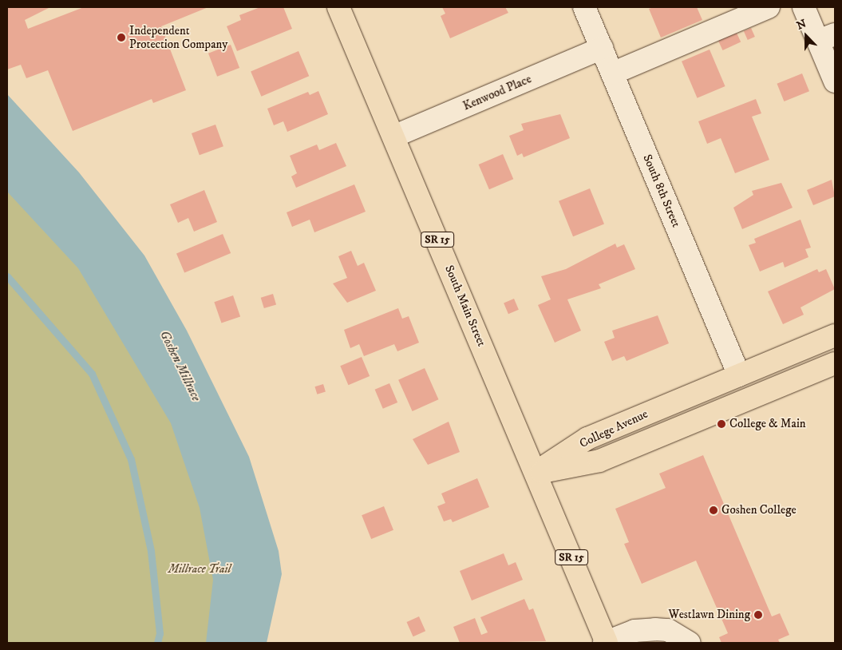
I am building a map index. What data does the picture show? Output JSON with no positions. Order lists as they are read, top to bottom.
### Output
{
  "streets": {
    "main road": ["SR 15", "South Main Street", "College Avenue"],
    "street": ["Kenwood Place", "South 8th Street"]
  },
  "crossings": [
    ["Kenwood Place", "South 8th Street"],
    ["Kenwood Place", "South Main Street"],
    ["South 8th Street", "College Avenue"],
    ["SR 15", "South Main Street"],
    ["SR 15", "College Avenue"],
    ["South Main Street", "College Avenue"]
  ],
  "water": ["Goshen Millrace"],
  "parks": ["Millrace Trail"],
  "places": [
    "Independent Protection Company",
    "College & Main",
    "Goshen College",
    "Westlawn Dining"
  ],
  "north": "top"
}
